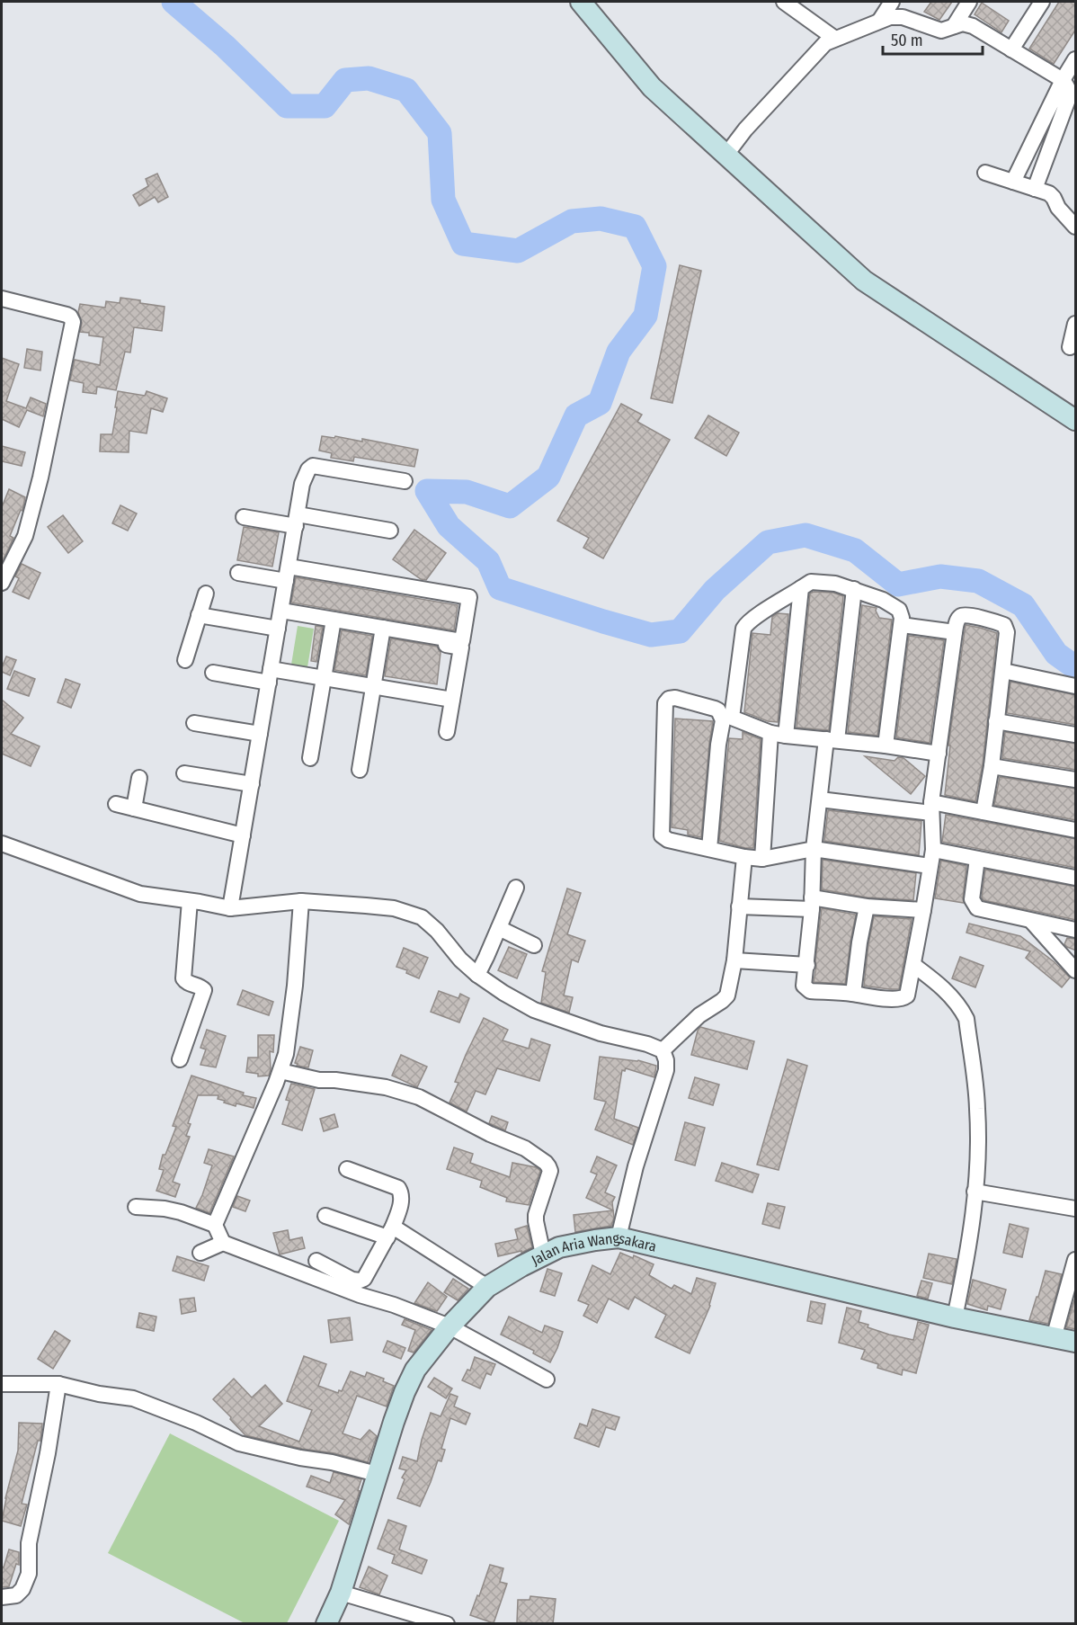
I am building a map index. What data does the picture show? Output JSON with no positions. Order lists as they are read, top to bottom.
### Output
{
  "streets": {
    "street": ["Jalan Aria Wangsakara"]
  },
  "scale_bar": "50 m"
}
